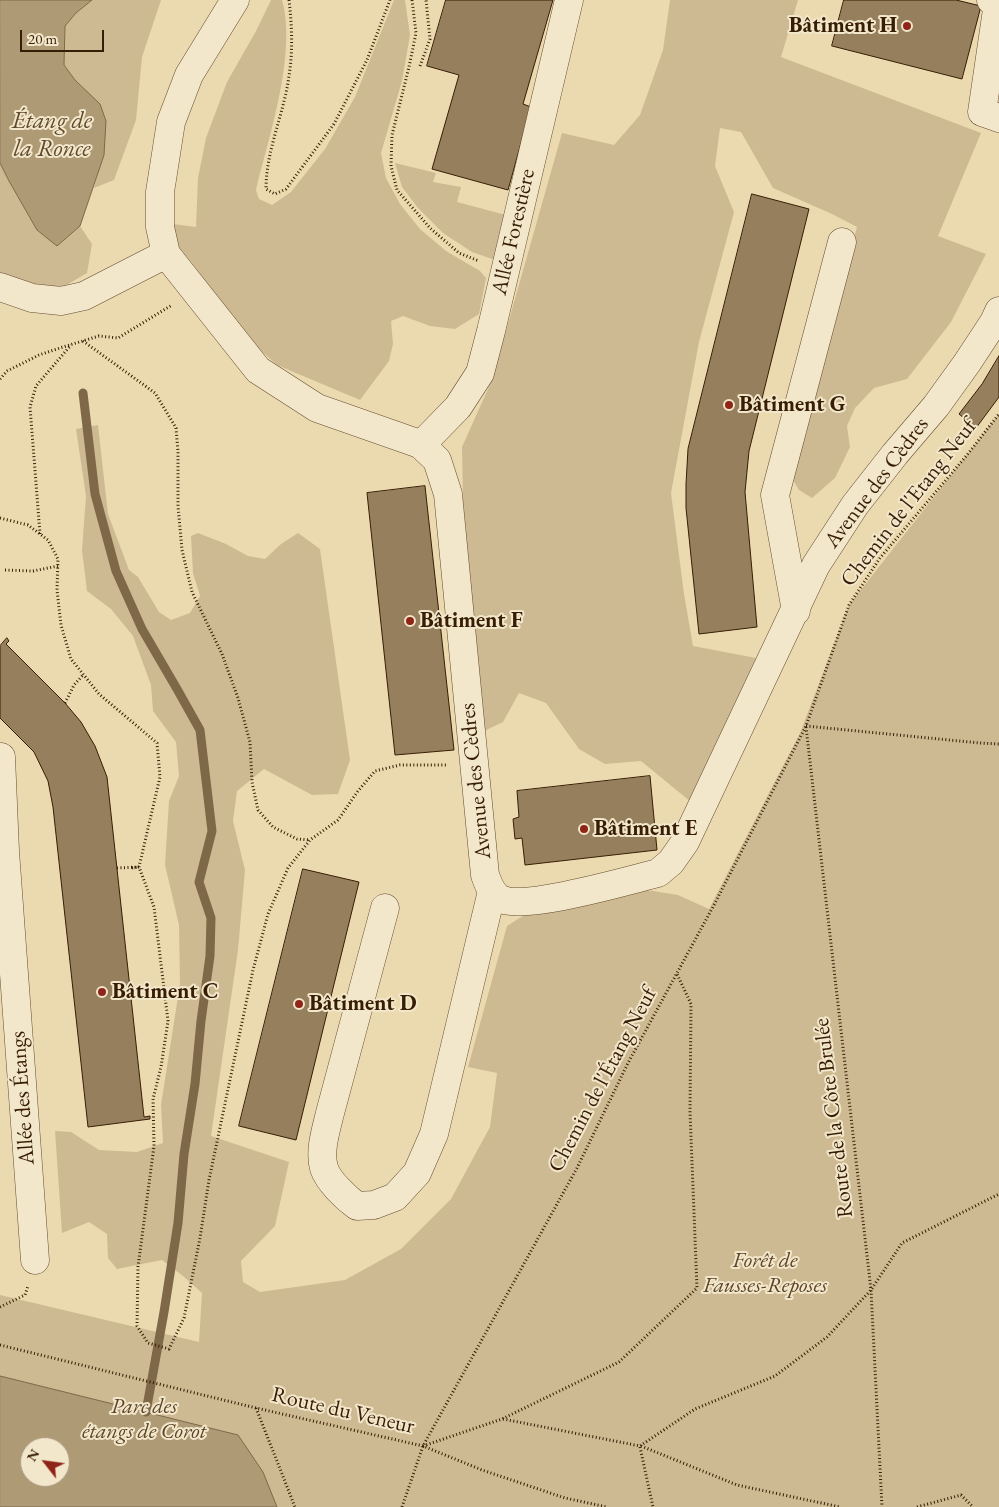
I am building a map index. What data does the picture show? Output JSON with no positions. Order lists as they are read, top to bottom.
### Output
{
  "streets": {
    "lane": ["Allée Forestière", "Avenue des Cèdres", "Allée des Étangs"],
    "path": [
      "Chemin de l'Etang Neuf",
      "Chemin de l'Étang Neuf",
      "Route de la Côte Brulée",
      "Route du Veneur"
    ]
  },
  "crossings": [
    ["Allée Forestière", "Avenue des Cèdres"],
    ["Chemin de l'Etang Neuf", "Chemin de l'Étang Neuf"],
    ["Chemin de l'Etang Neuf", "Route de la Côte Brulée"],
    ["Chemin de l'Étang Neuf", "Route de la Côte Brulée"],
    ["Chemin de l'Étang Neuf", "Route du Veneur"]
  ],
  "water": ["Étang de la Ronce"],
  "parks": ["Forêt de Fausses-Reposes", "Parc des étangs de Corot"],
  "places": [
    "Bâtiment H",
    "Bâtiment G",
    "Bâtiment F",
    "Bâtiment E",
    "Bâtiment C",
    "Bâtiment D"
  ],
  "scale_bar": "20 m",
  "north": "top left"
}
